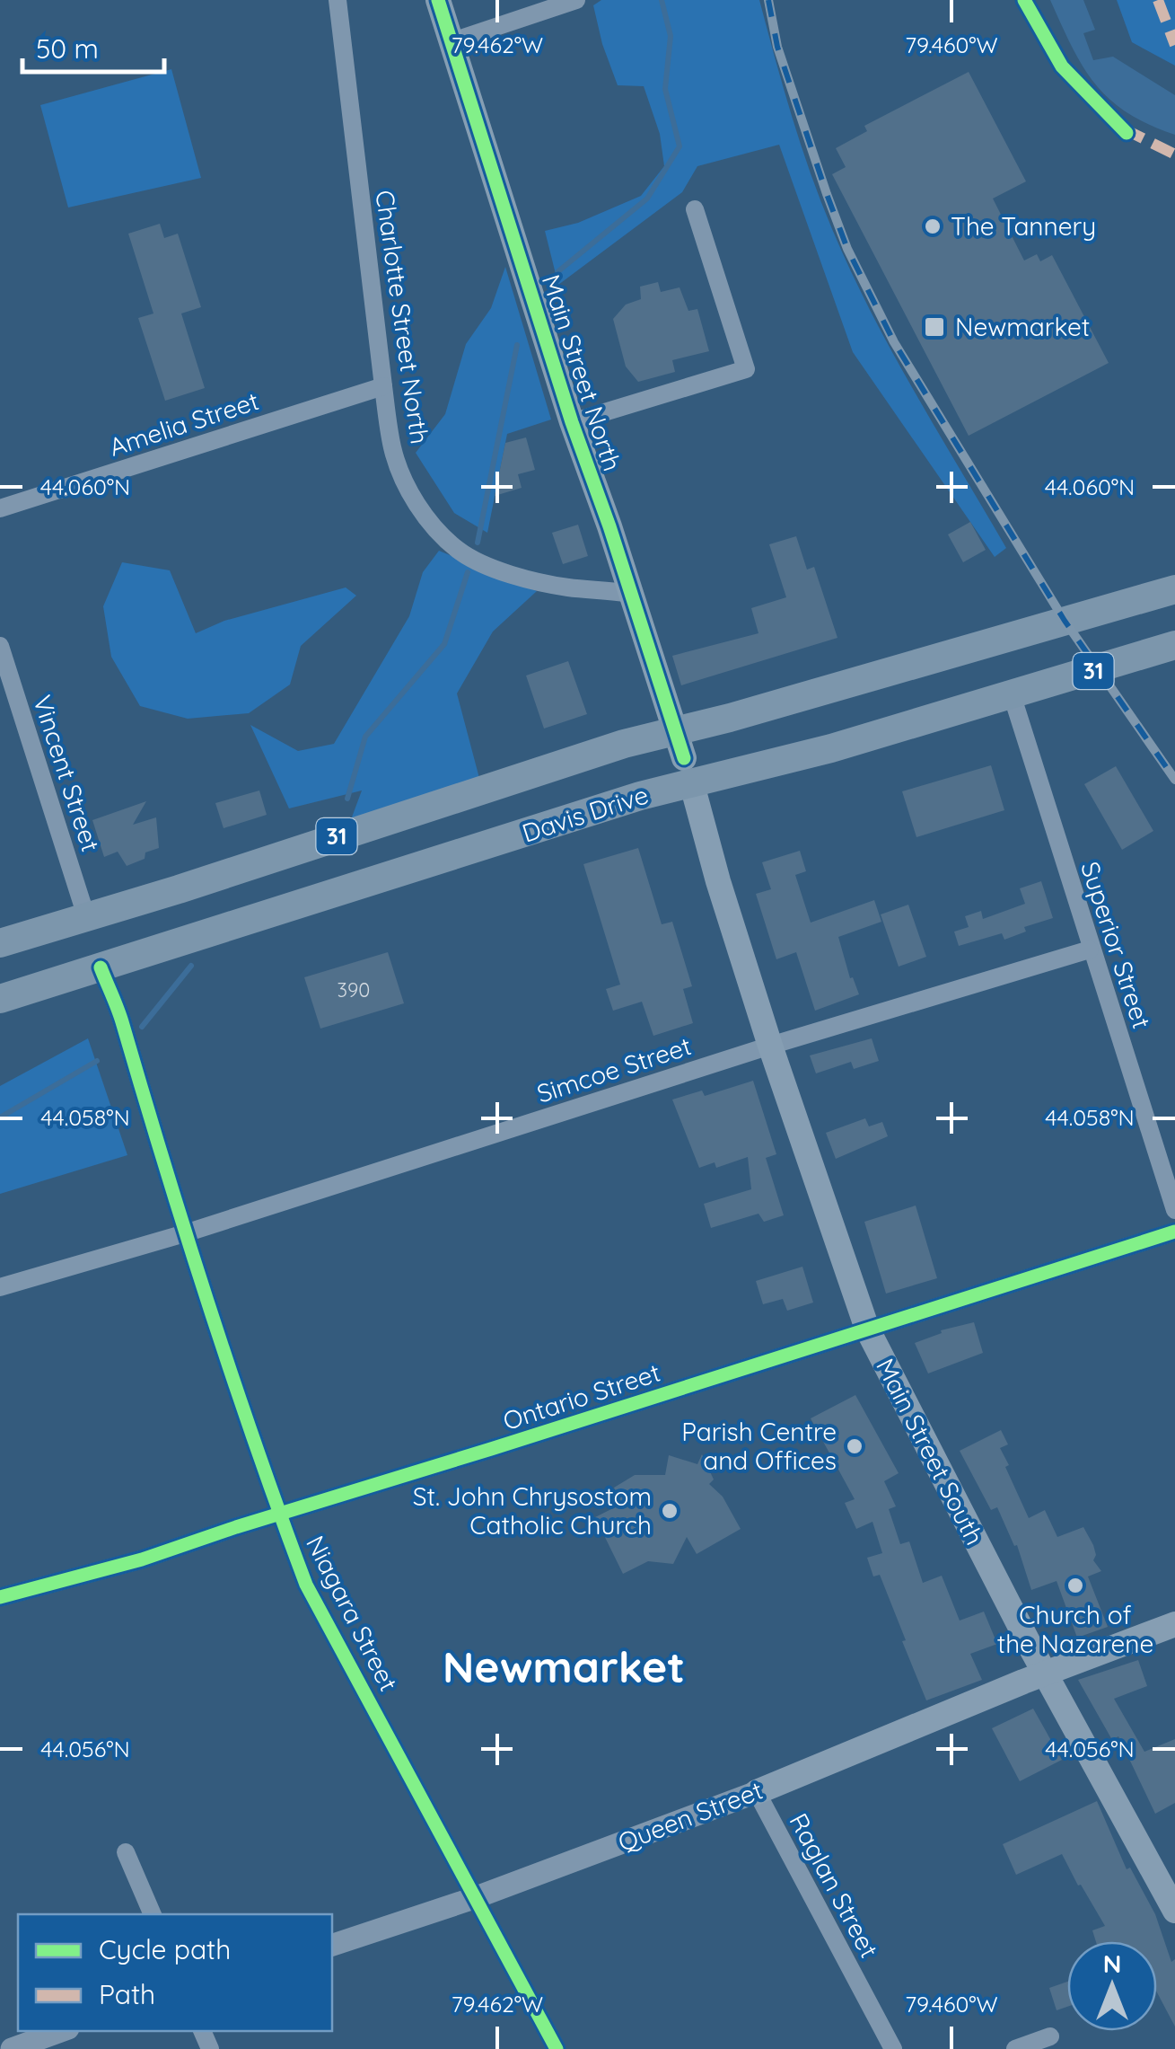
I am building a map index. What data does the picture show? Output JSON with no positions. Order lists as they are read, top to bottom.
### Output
{
  "streets": {
    "main road": [
      "Main Street North",
      "31",
      "Davis Drive",
      "Main Street South",
      "Queen Street"
    ],
    "street": [
      "Charlotte Street North",
      "Amelia Street",
      "Vincent Street",
      "Superior Street",
      "Simcoe Street",
      "Ontario Street",
      "Niagara Street",
      "Raglan Street"
    ]
  },
  "crossings": [
    ["Charlotte Street North", "Main Street North"],
    ["Charlotte Street North", "Amelia Street"],
    ["Main Street North", "Davis Drive"],
    ["Main Street North", "Main Street South"],
    ["Vincent Street", "Davis Drive"],
    ["Davis Drive", "Superior Street"],
    ["Davis Drive", "Main Street South"],
    ["Davis Drive", "Niagara Street"],
    ["Superior Street", "Simcoe Street"],
    ["Simcoe Street", "Main Street South"],
    ["Simcoe Street", "Niagara Street"],
    ["Ontario Street", "Main Street South"],
    ["Ontario Street", "Niagara Street"],
    ["Main Street South", "Queen Street"],
    ["Niagara Street", "Queen Street"],
    ["Queen Street", "Raglan Street"]
  ],
  "districts": ["Newmarket"],
  "places": {
    "other": [
      "The Tannery",
      "Parish Centre and Offices",
      "St. John Chrysostom Catholic Church",
      "Church of the Nazarene"
    ],
    "transit": ["Newmarket"]
  },
  "house_numbers": ["390"],
  "legend": ["Cycle path", "Path"],
  "scale_bar": "50 m",
  "north": "top",
  "coordinates": [
    "79.462°W",
    "79.460°W",
    "44.060°N",
    "44.058°N",
    "44.056°N"
  ]
}
